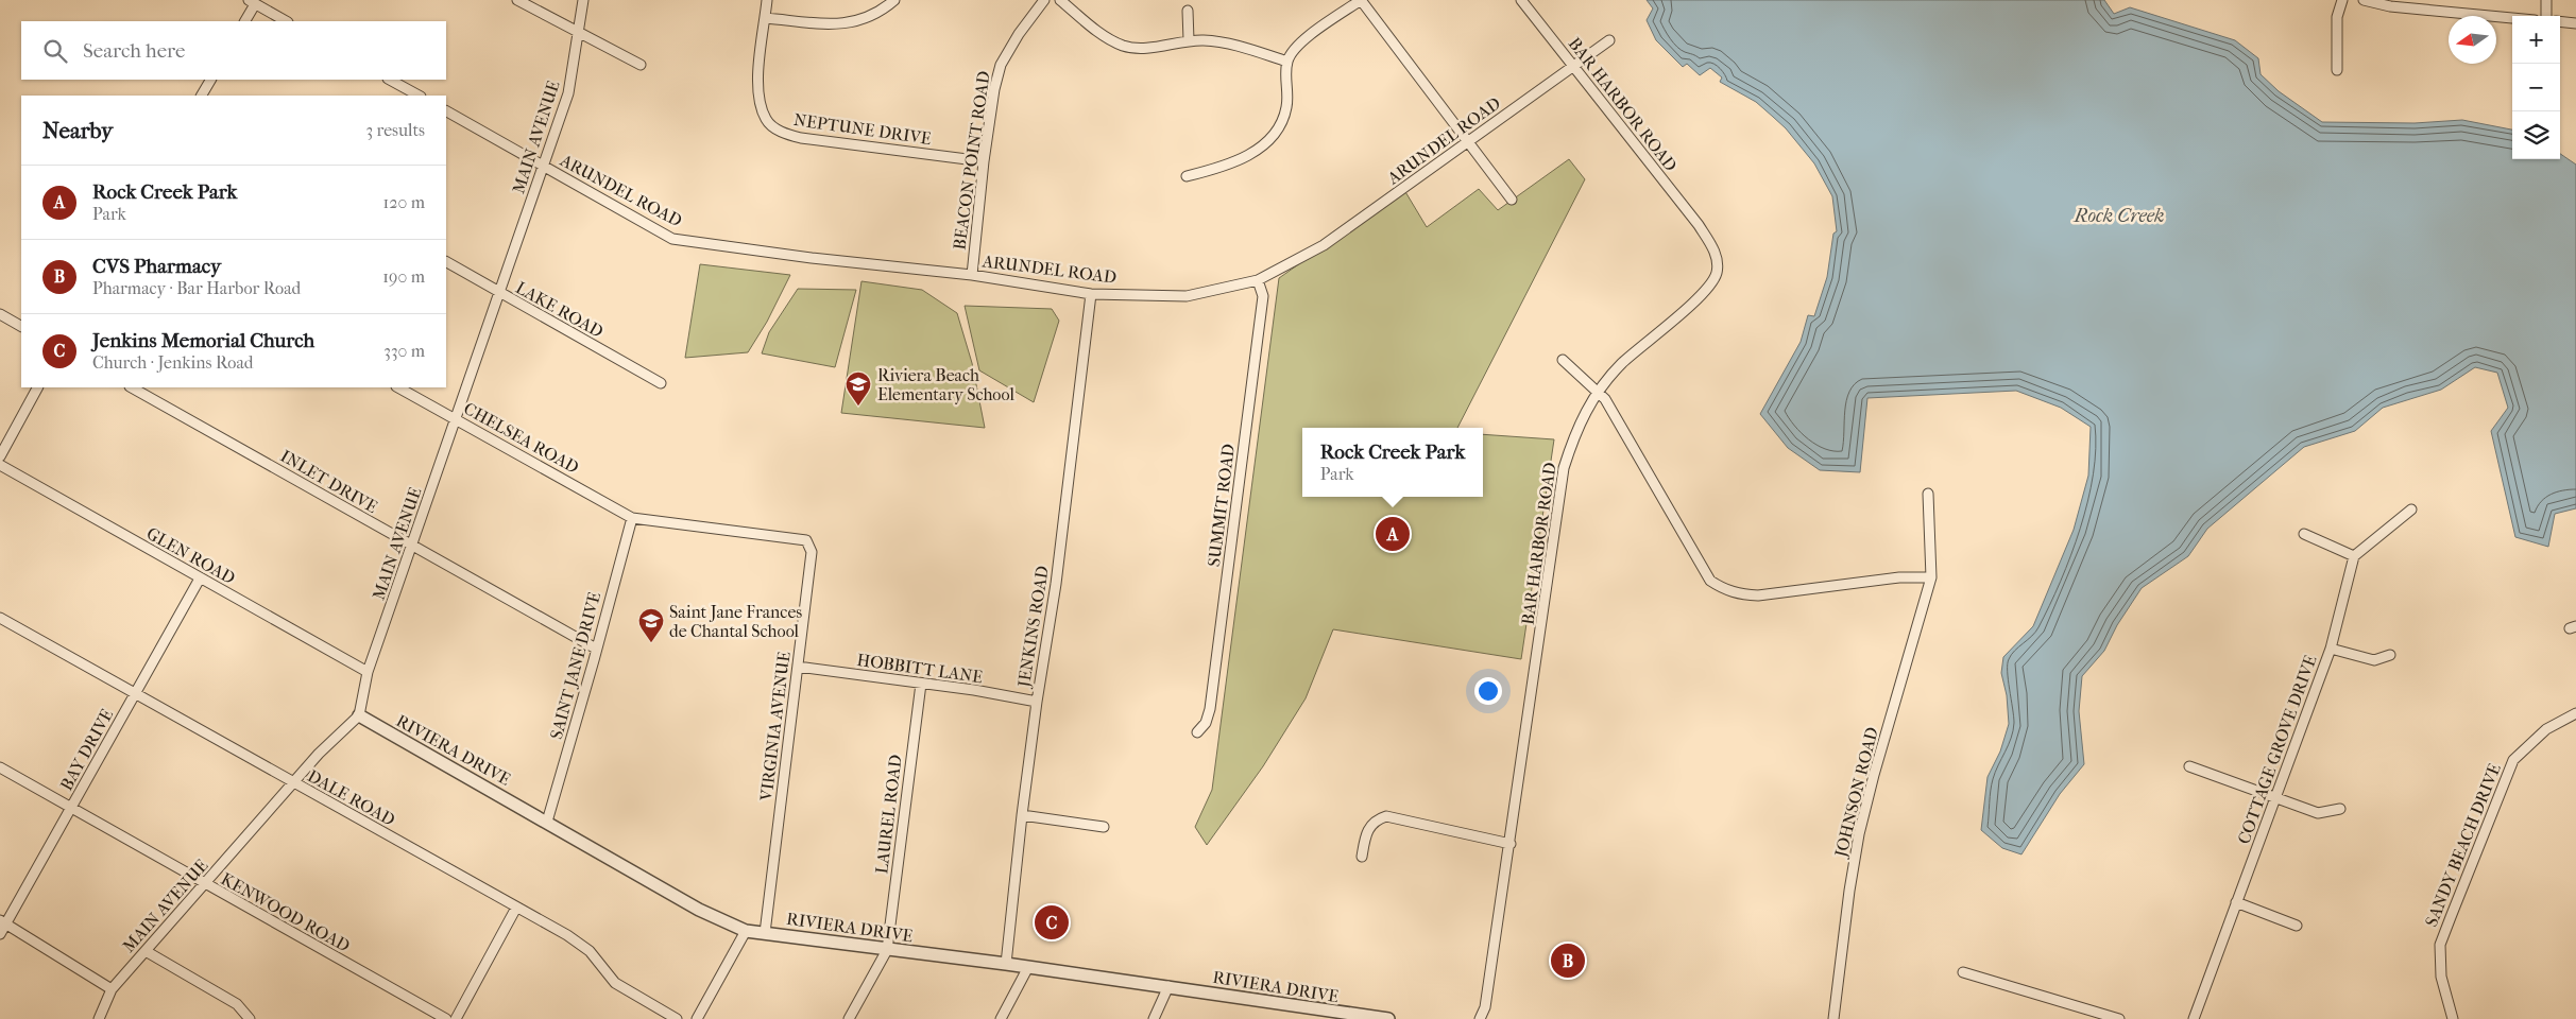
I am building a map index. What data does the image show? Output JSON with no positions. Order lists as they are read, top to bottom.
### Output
{
  "streets": {
    "street": [
      "BAR HARBOR ROAD",
      "NEPTUNE DRIVE",
      "MAIN AVENUE",
      "ARUNDEL ROAD",
      "BEACON POINT ROAD",
      "LAKE ROAD",
      "CHELSEA ROAD",
      "INLET DRIVE",
      "SUMMIT ROAD",
      "GLEN ROAD",
      "JENKINS ROAD",
      "SAINT JANE DRIVE",
      "HOBBITT LANE",
      "VIRGINIA AVENUE",
      "BAY DRIVE",
      "RIVIERA DRIVE",
      "COTTAGE GROVE DRIVE",
      "JOHNSON ROAD",
      "DALE ROAD",
      "LAUREL ROAD",
      "SANDY BEACH DRIVE",
      "KENWOOD ROAD"
    ]
  },
  "crossings": [
    ["BAR HARBOR ROAD", "ARUNDEL ROAD"],
    ["NEPTUNE DRIVE", "BEACON POINT ROAD"],
    ["MAIN AVENUE", "ARUNDEL ROAD"],
    ["MAIN AVENUE", "LAKE ROAD"],
    ["MAIN AVENUE", "CHELSEA ROAD"],
    ["MAIN AVENUE", "INLET DRIVE"],
    ["MAIN AVENUE", "GLEN ROAD"],
    ["MAIN AVENUE", "RIVIERA DRIVE"],
    ["MAIN AVENUE", "DALE ROAD"],
    ["MAIN AVENUE", "KENWOOD ROAD"],
    ["ARUNDEL ROAD", "BEACON POINT ROAD"],
    ["ARUNDEL ROAD", "SUMMIT ROAD"],
    ["ARUNDEL ROAD", "JENKINS ROAD"],
    ["CHELSEA ROAD", "SAINT JANE DRIVE"],
    ["CHELSEA ROAD", "VIRGINIA AVENUE"],
    ["INLET DRIVE", "SAINT JANE DRIVE"],
    ["GLEN ROAD", "BAY DRIVE"],
    ["JENKINS ROAD", "HOBBITT LANE"],
    ["JENKINS ROAD", "RIVIERA DRIVE"],
    ["SAINT JANE DRIVE", "VIRGINIA AVENUE"],
    ["SAINT JANE DRIVE", "RIVIERA DRIVE"],
    ["HOBBITT LANE", "VIRGINIA AVENUE"],
    ["HOBBITT LANE", "LAUREL ROAD"],
    ["VIRGINIA AVENUE", "RIVIERA DRIVE"],
    ["BAY DRIVE", "DALE ROAD"],
    ["BAY DRIVE", "KENWOOD ROAD"],
    ["RIVIERA DRIVE", "LAUREL ROAD"]
  ],
  "water": ["Rock Creek"],
  "places": {
    "school or university": ["Riviera Beach Elementary School", "Saint Jane Frances de Chantal School"]
  },
  "north": "left",
  "page": {
    "map_buttons": ["+", "−"],
    "search": "Search here",
    "heading": ["Nearby", "3 results"],
    "list": [
      {
        "mark": "A",
        "name": "Rock Creek Park",
        "note": "Park",
        "value": "120 m"
      },
      {
        "mark": "B",
        "name": "CVS Pharmacy",
        "note": "Pharmacy · Bar Harbor Road",
        "value": "190 m"
      },
      {
        "mark": "C",
        "name": "Jenkins Memorial Church",
        "note": "Church · Jenkins Road",
        "value": "330 m"
      }
    ],
    "popup": ["Rock Creek Park", "Park"],
    "pins": ["A", "C", "B"]
  }
}
